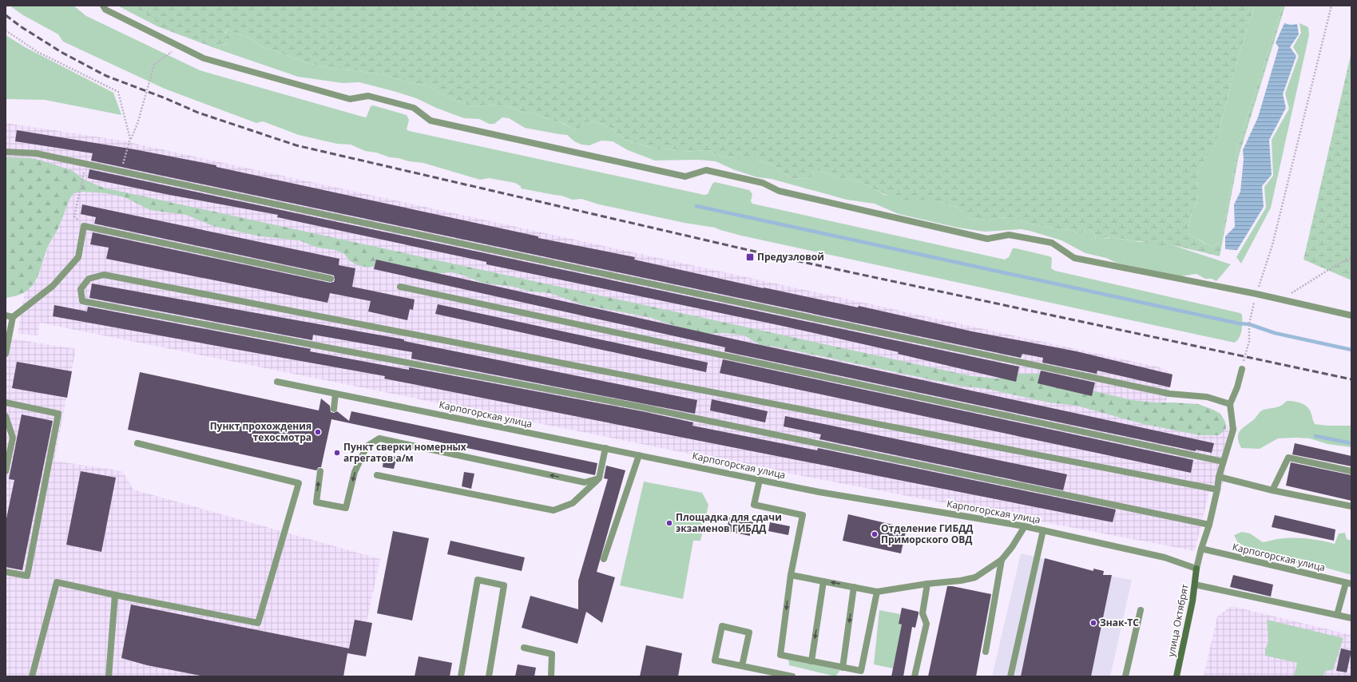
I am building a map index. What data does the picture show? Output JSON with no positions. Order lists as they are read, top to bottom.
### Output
{
  "streets": {
    "street": ["Карпогорская улица", "улица Октябрят"]
  },
  "crossings": [
    ["Карпогорская улица", "улица Октябрят"]
  ],
  "places": {
    "transit": ["Предузловой"],
    "other": [
      "Пункт прохождения техосмотра",
      "Пункт сверки номерных агрегатов а/м",
      "Площадка для сдачи экзаменов ГИБДД",
      "Отделение ГИБДД Приморского ОВД",
      "Знак-ТС"
    ]
  }
}
